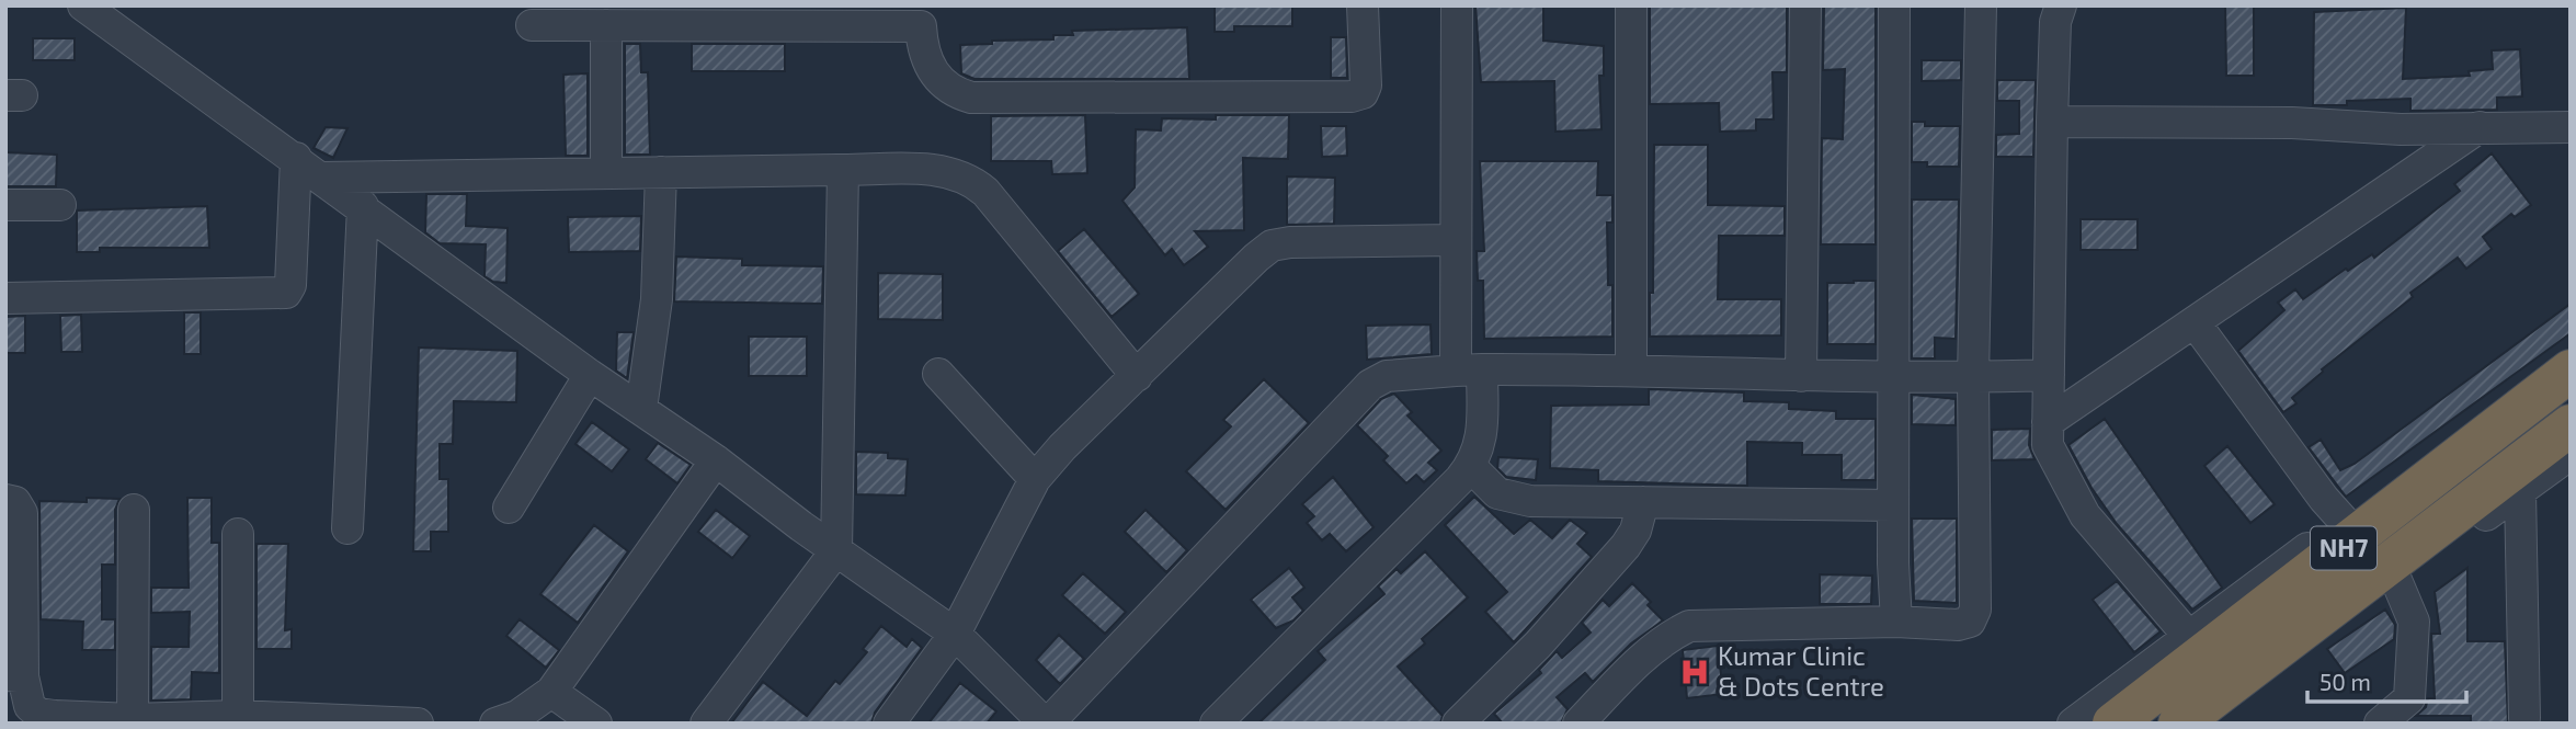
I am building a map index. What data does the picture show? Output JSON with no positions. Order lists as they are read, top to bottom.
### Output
{
  "streets": {
    "highway": ["NH7"]
  },
  "places": {
    "hospital": ["Kumar Clinic & Dots Centre"]
  },
  "scale_bar": "50 m"
}
